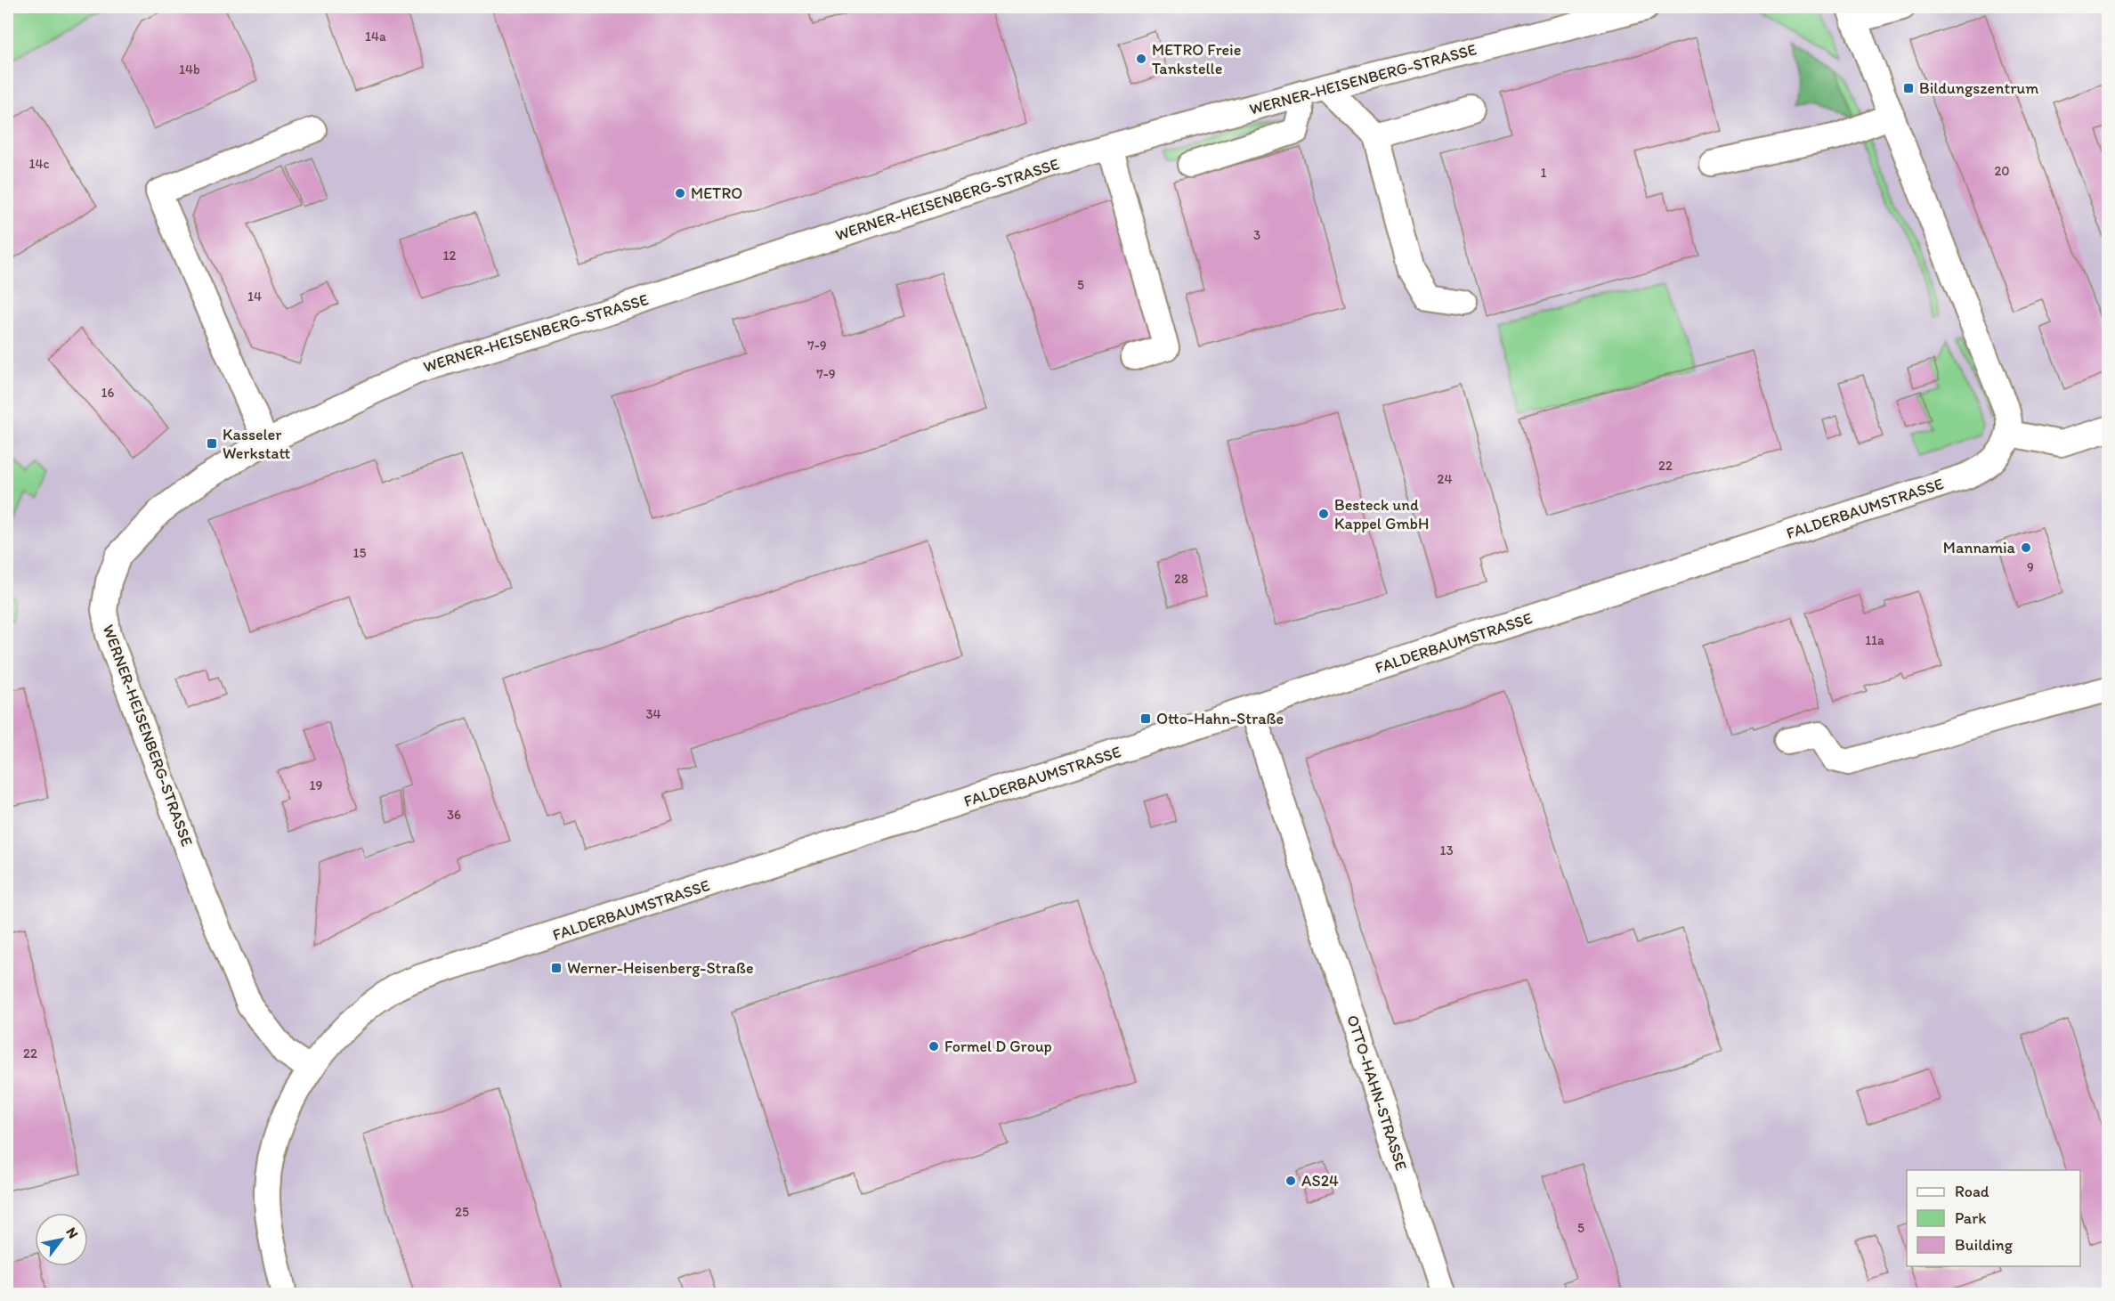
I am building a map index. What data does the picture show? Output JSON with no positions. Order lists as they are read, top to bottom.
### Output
{
  "streets": {
    "street": ["WERNER-HEISENBERG-STRASSE", "FALDERBAUMSTRASSE", "OTTO-HAHN-STRASSE"]
  },
  "crossings": [
    ["WERNER-HEISENBERG-STRASSE", "FALDERBAUMSTRASSE"],
    ["FALDERBAUMSTRASSE", "OTTO-HAHN-STRASSE"]
  ],
  "places": {
    "other": [
      "METRO Freie Tankstelle",
      "METRO",
      "Besteck und Kappel GmbH",
      "Mannamia",
      "Formel D Group",
      "AS24"
    ],
    "transit": [
      "Bildungszentrum",
      "Kasseler Werkstatt",
      "Otto-Hahn-Straße",
      "Werner-Heisenberg-Straße"
    ]
  },
  "house_numbers": [
    "14a",
    "14b",
    "14c",
    "20",
    "1",
    "3",
    "12",
    "5",
    "14",
    "7-9",
    "7-9",
    "16",
    "22",
    "24",
    "15",
    "9",
    "28",
    "11a",
    "34",
    "19",
    "36",
    "13",
    "22",
    "25",
    "5"
  ],
  "legend": ["Road", "Park", "Building"],
  "north": "top right"
}
